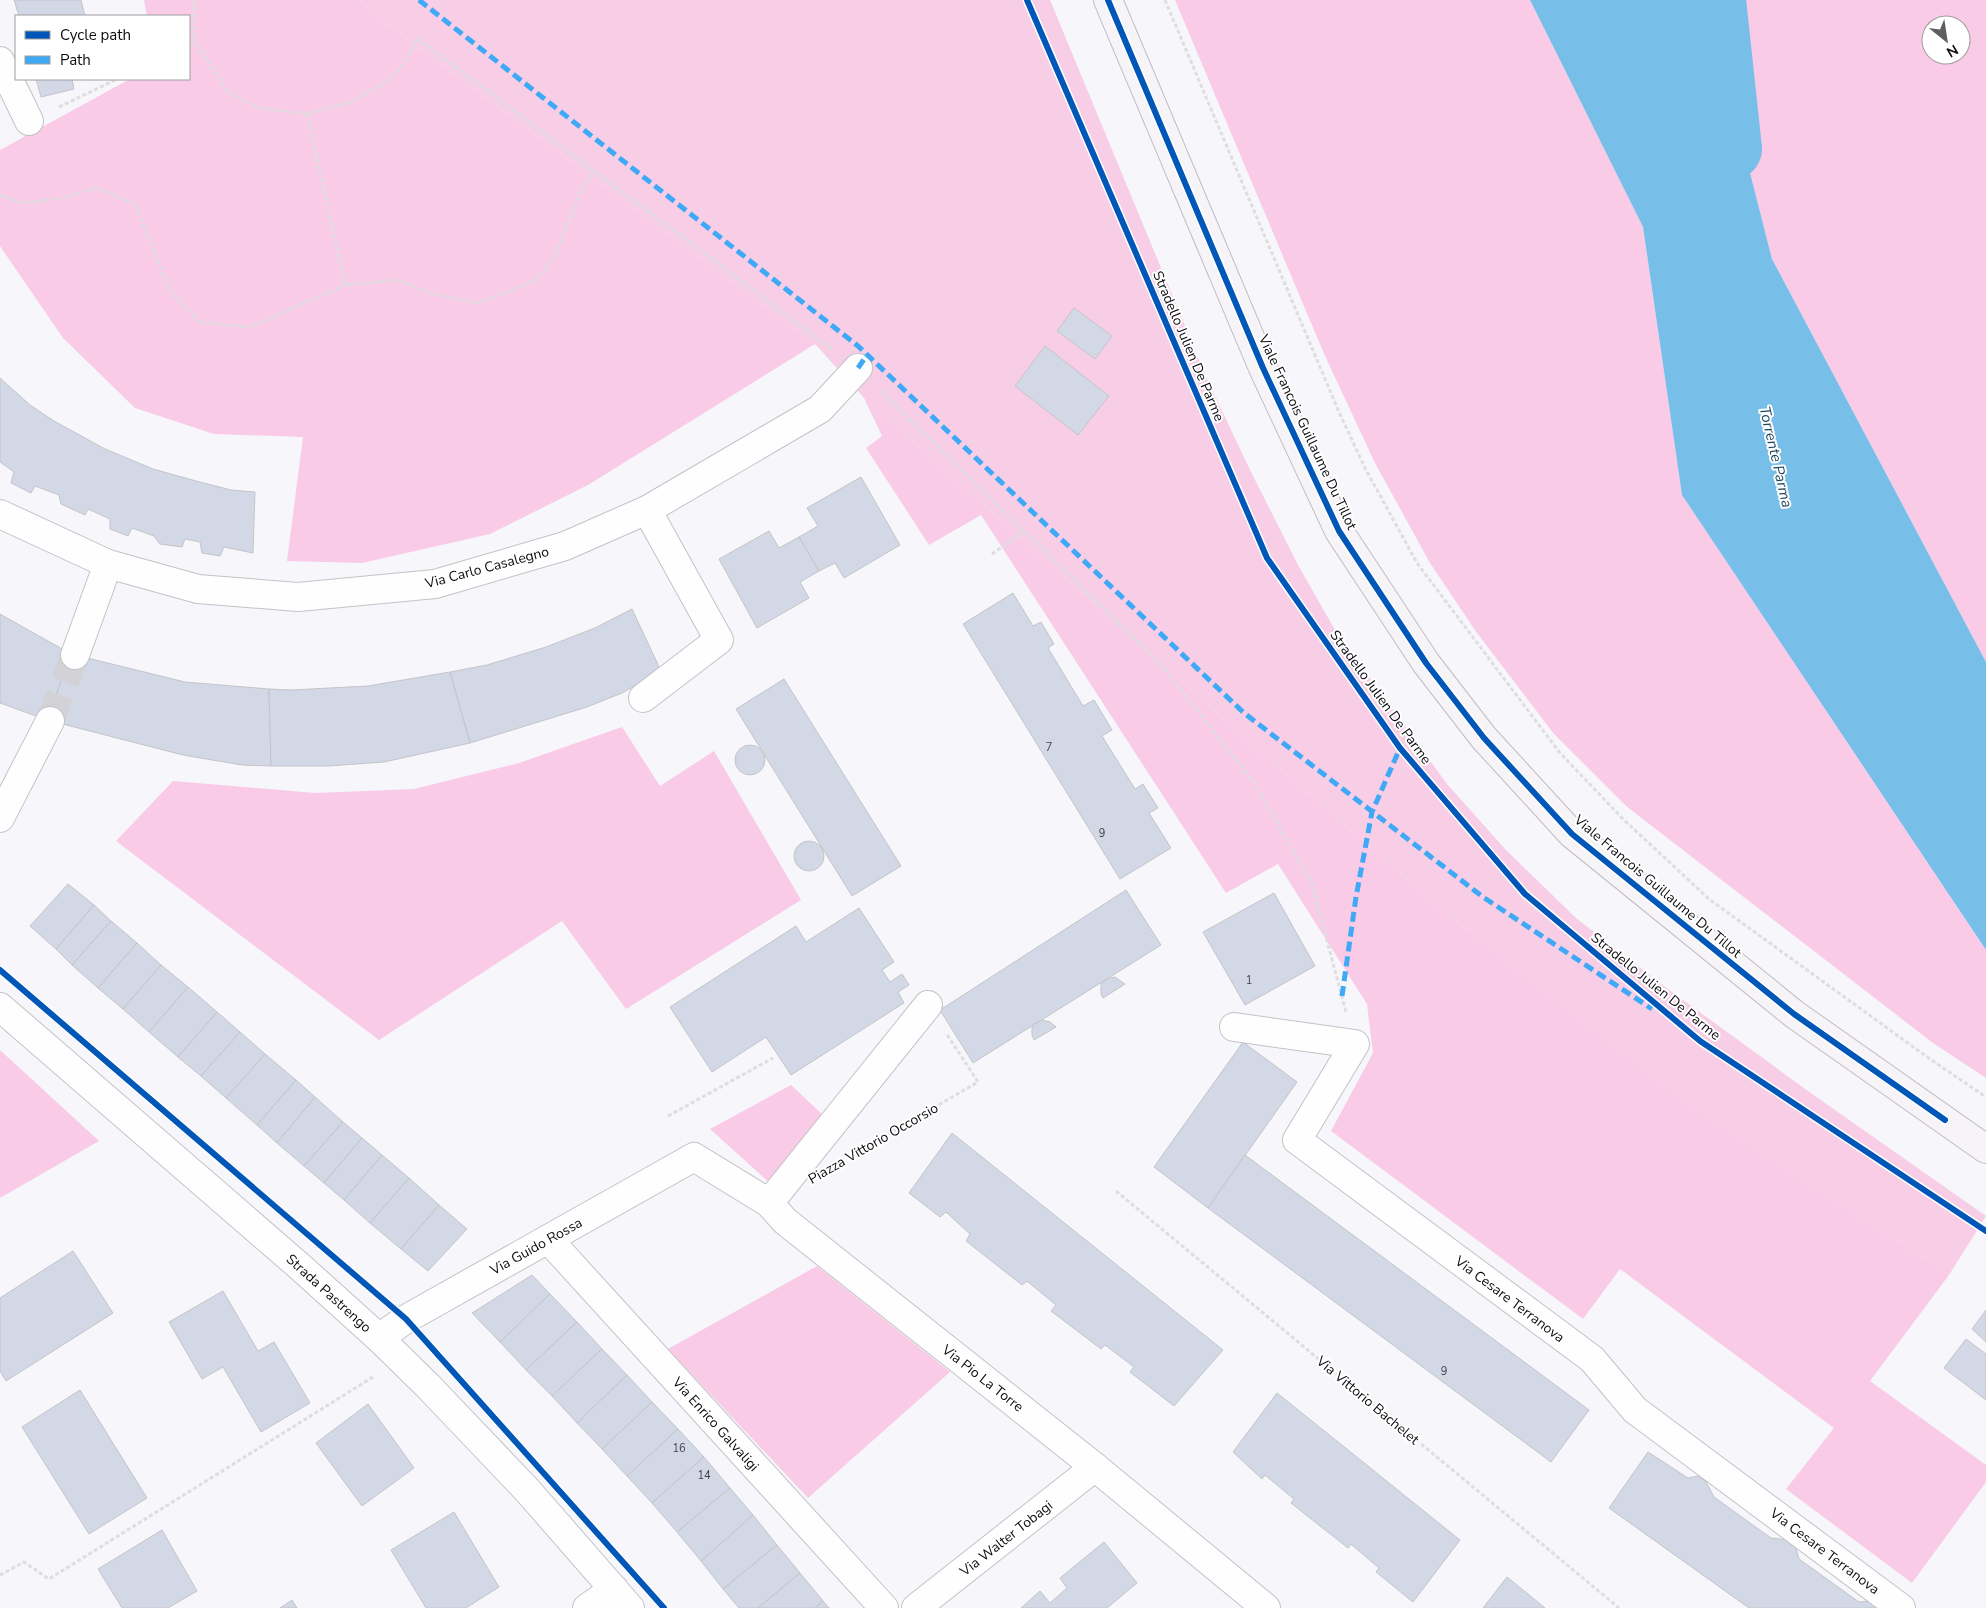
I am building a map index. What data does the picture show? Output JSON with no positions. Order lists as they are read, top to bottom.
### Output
{
  "streets": {
    "main road": ["Viale Francois Guillaume Du Tillot"],
    "street": [
      "Via Carlo Casalegno",
      "Via Guido Rossa",
      "Strada Pastrengo",
      "Via Cesare Terranova",
      "Via Pio La Torre",
      "Via Enrico Galvaligi",
      "Via Walter Tobagi"
    ],
    "path": ["Piazza Vittorio Occorsio", "Via Vittorio Bachelet"],
    "cycle path": ["Stradello Julien De Parme"]
  },
  "crossings": [
    ["Via Guido Rossa", "Strada Pastrengo"],
    ["Via Guido Rossa", "Via Pio La Torre"],
    ["Via Guido Rossa", "Via Enrico Galvaligi"],
    ["Via Pio La Torre", "Via Walter Tobagi"]
  ],
  "water": ["Torrente Parma"],
  "house_numbers": [
    "7",
    "9",
    "1",
    "9",
    "16",
    "14"
  ],
  "legend": ["Cycle path", "Path"],
  "north": "bottom right"
}
